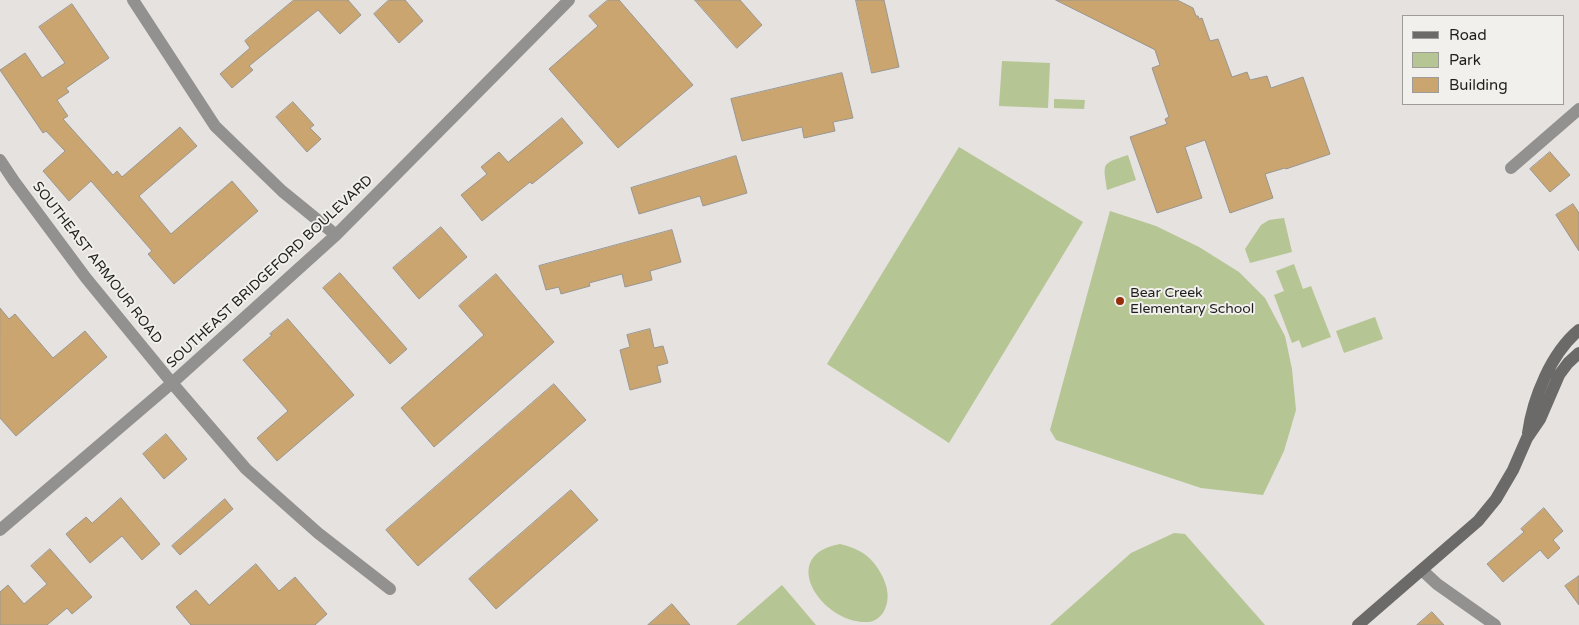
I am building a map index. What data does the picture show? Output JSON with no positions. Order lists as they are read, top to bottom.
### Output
{
  "streets": {
    "street": ["SOUTHEAST ARMOUR ROAD", "SOUTHEAST BRIDGEFORD BOULEVARD"]
  },
  "crossings": [
    ["SOUTHEAST ARMOUR ROAD", "SOUTHEAST BRIDGEFORD BOULEVARD"]
  ],
  "places": ["Bear Creek Elementary School"],
  "legend": ["Road", "Park", "Building"]
}
